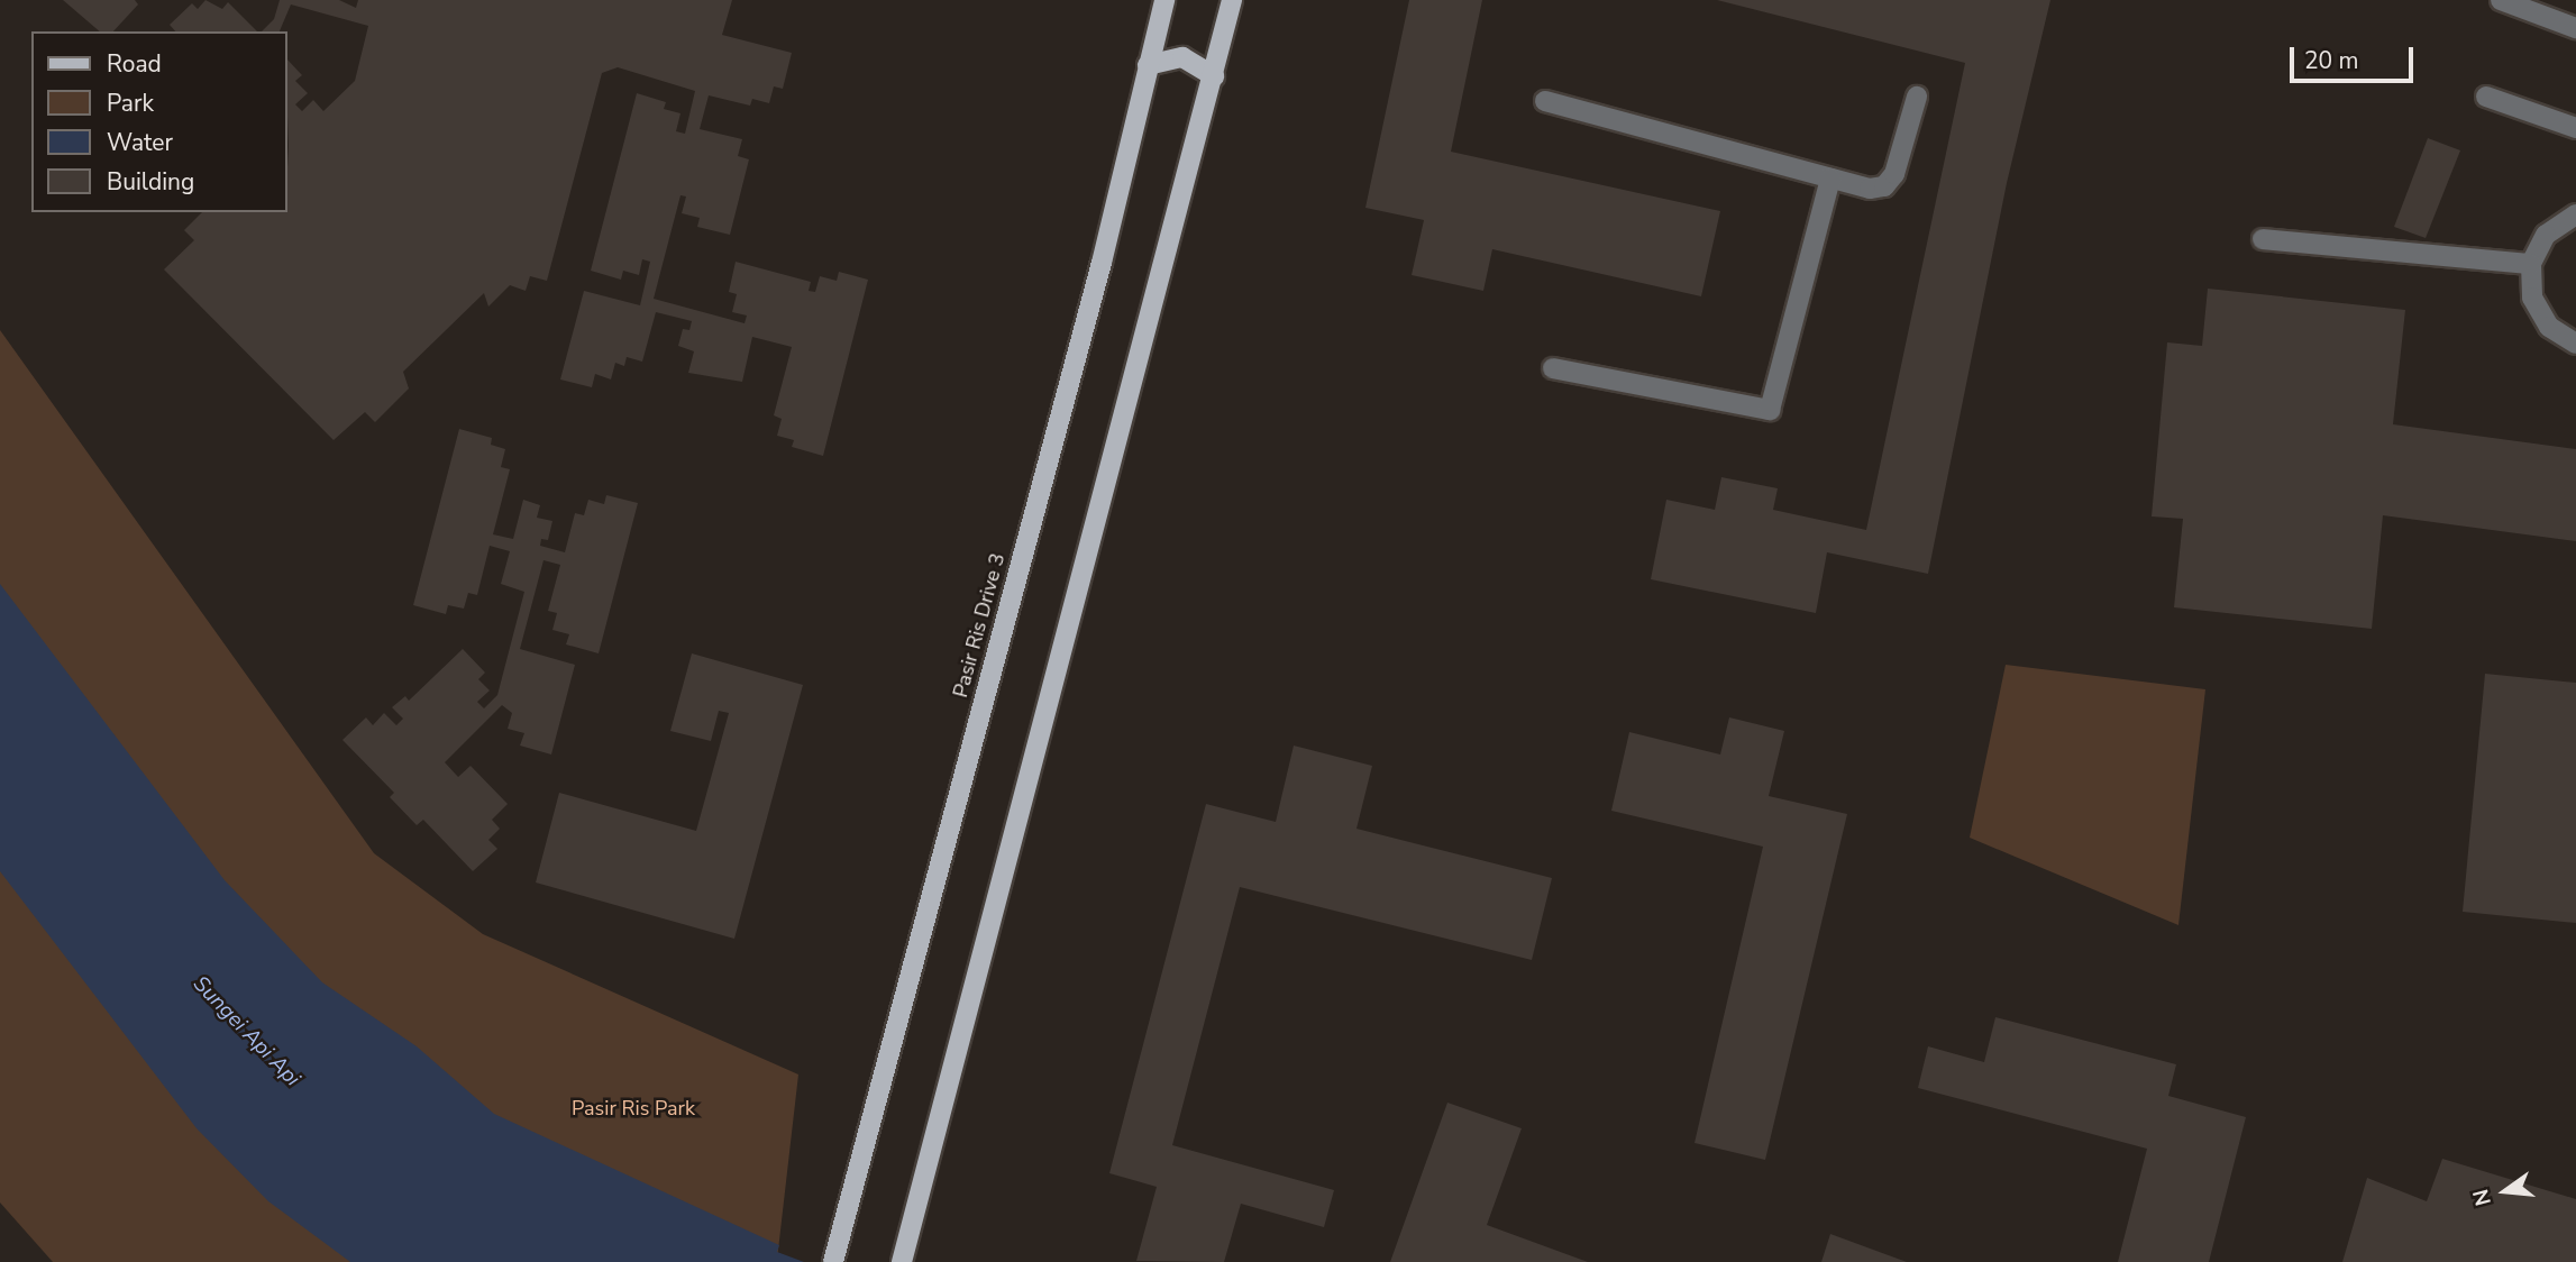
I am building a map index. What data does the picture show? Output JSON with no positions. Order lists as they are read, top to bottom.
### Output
{
  "streets": {
    "main road": ["Pasir Ris Drive 3"]
  },
  "water": ["Sungei Api Api"],
  "parks": ["Pasir Ris Park"],
  "legend": [
    "Road",
    "Park",
    "Water",
    "Building"
  ],
  "scale_bar": "20 m",
  "north": "left"
}
